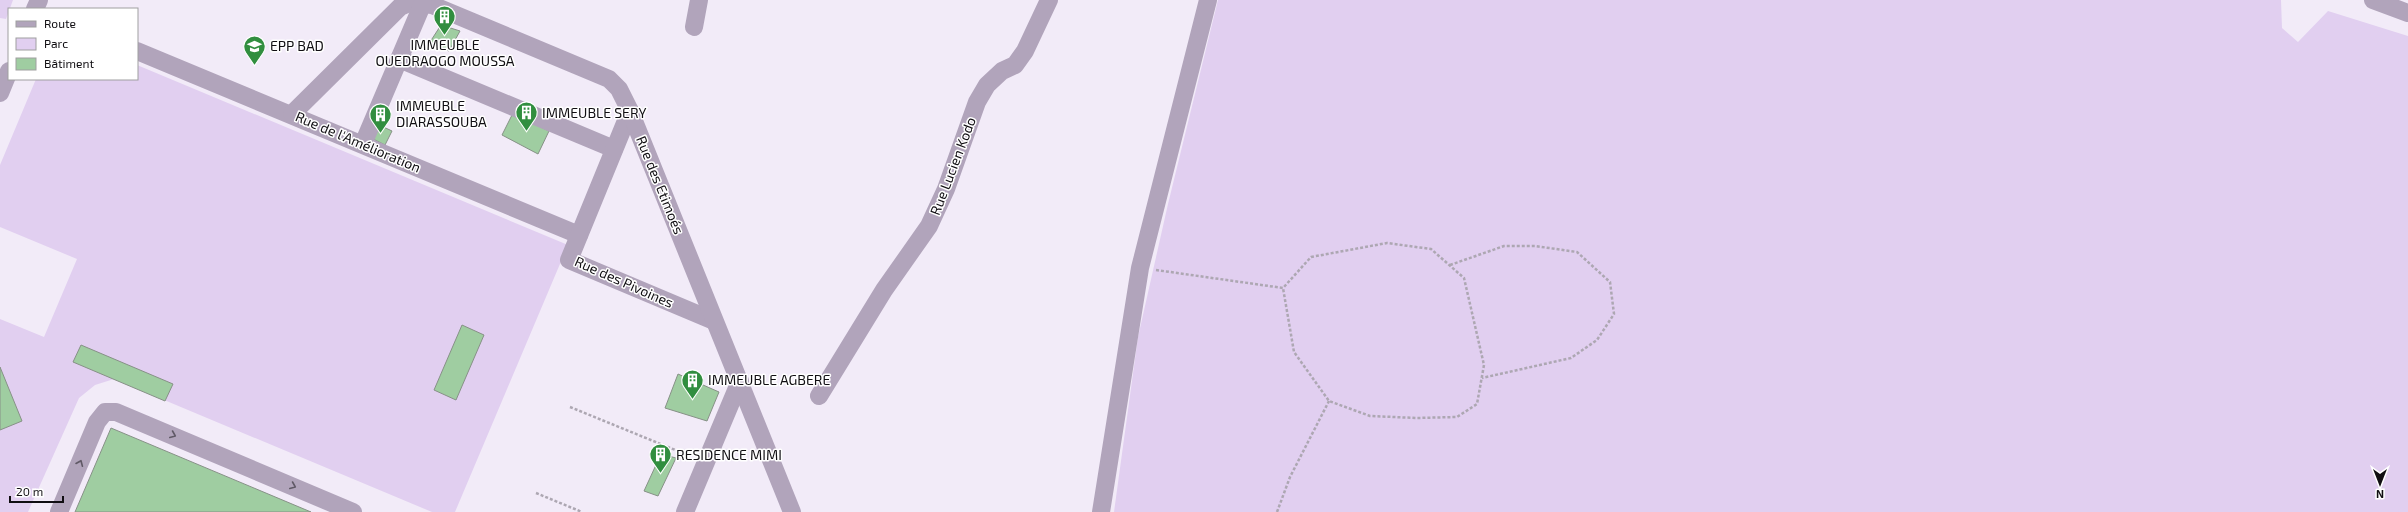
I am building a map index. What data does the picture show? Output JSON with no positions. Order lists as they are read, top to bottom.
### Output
{
  "streets": {
    "street": [
      "Rue de l'Amélioration",
      "Rue Lucien Kodo",
      "Rue des Etimoés",
      "Rue des Pivoines"
    ]
  },
  "crossings": [
    ["Rue de l'Amélioration", "Rue des Pivoines"],
    ["Rue des Etimoés", "Rue des Pivoines"]
  ],
  "places": {
    "building": [
      "IMMEUBLE OUEDRAOGO MOUSSA",
      "IMMEUBLE SERY",
      "IMMEUBLE DIARASSOUBA",
      "IMMEUBLE AGBERE",
      "RESIDENCE MIMI"
    ],
    "school or university": ["EPP BAD"]
  },
  "legend": ["Route", "Parc", "Bâtiment"],
  "scale_bar": "20 m",
  "north": "bottom"
}
